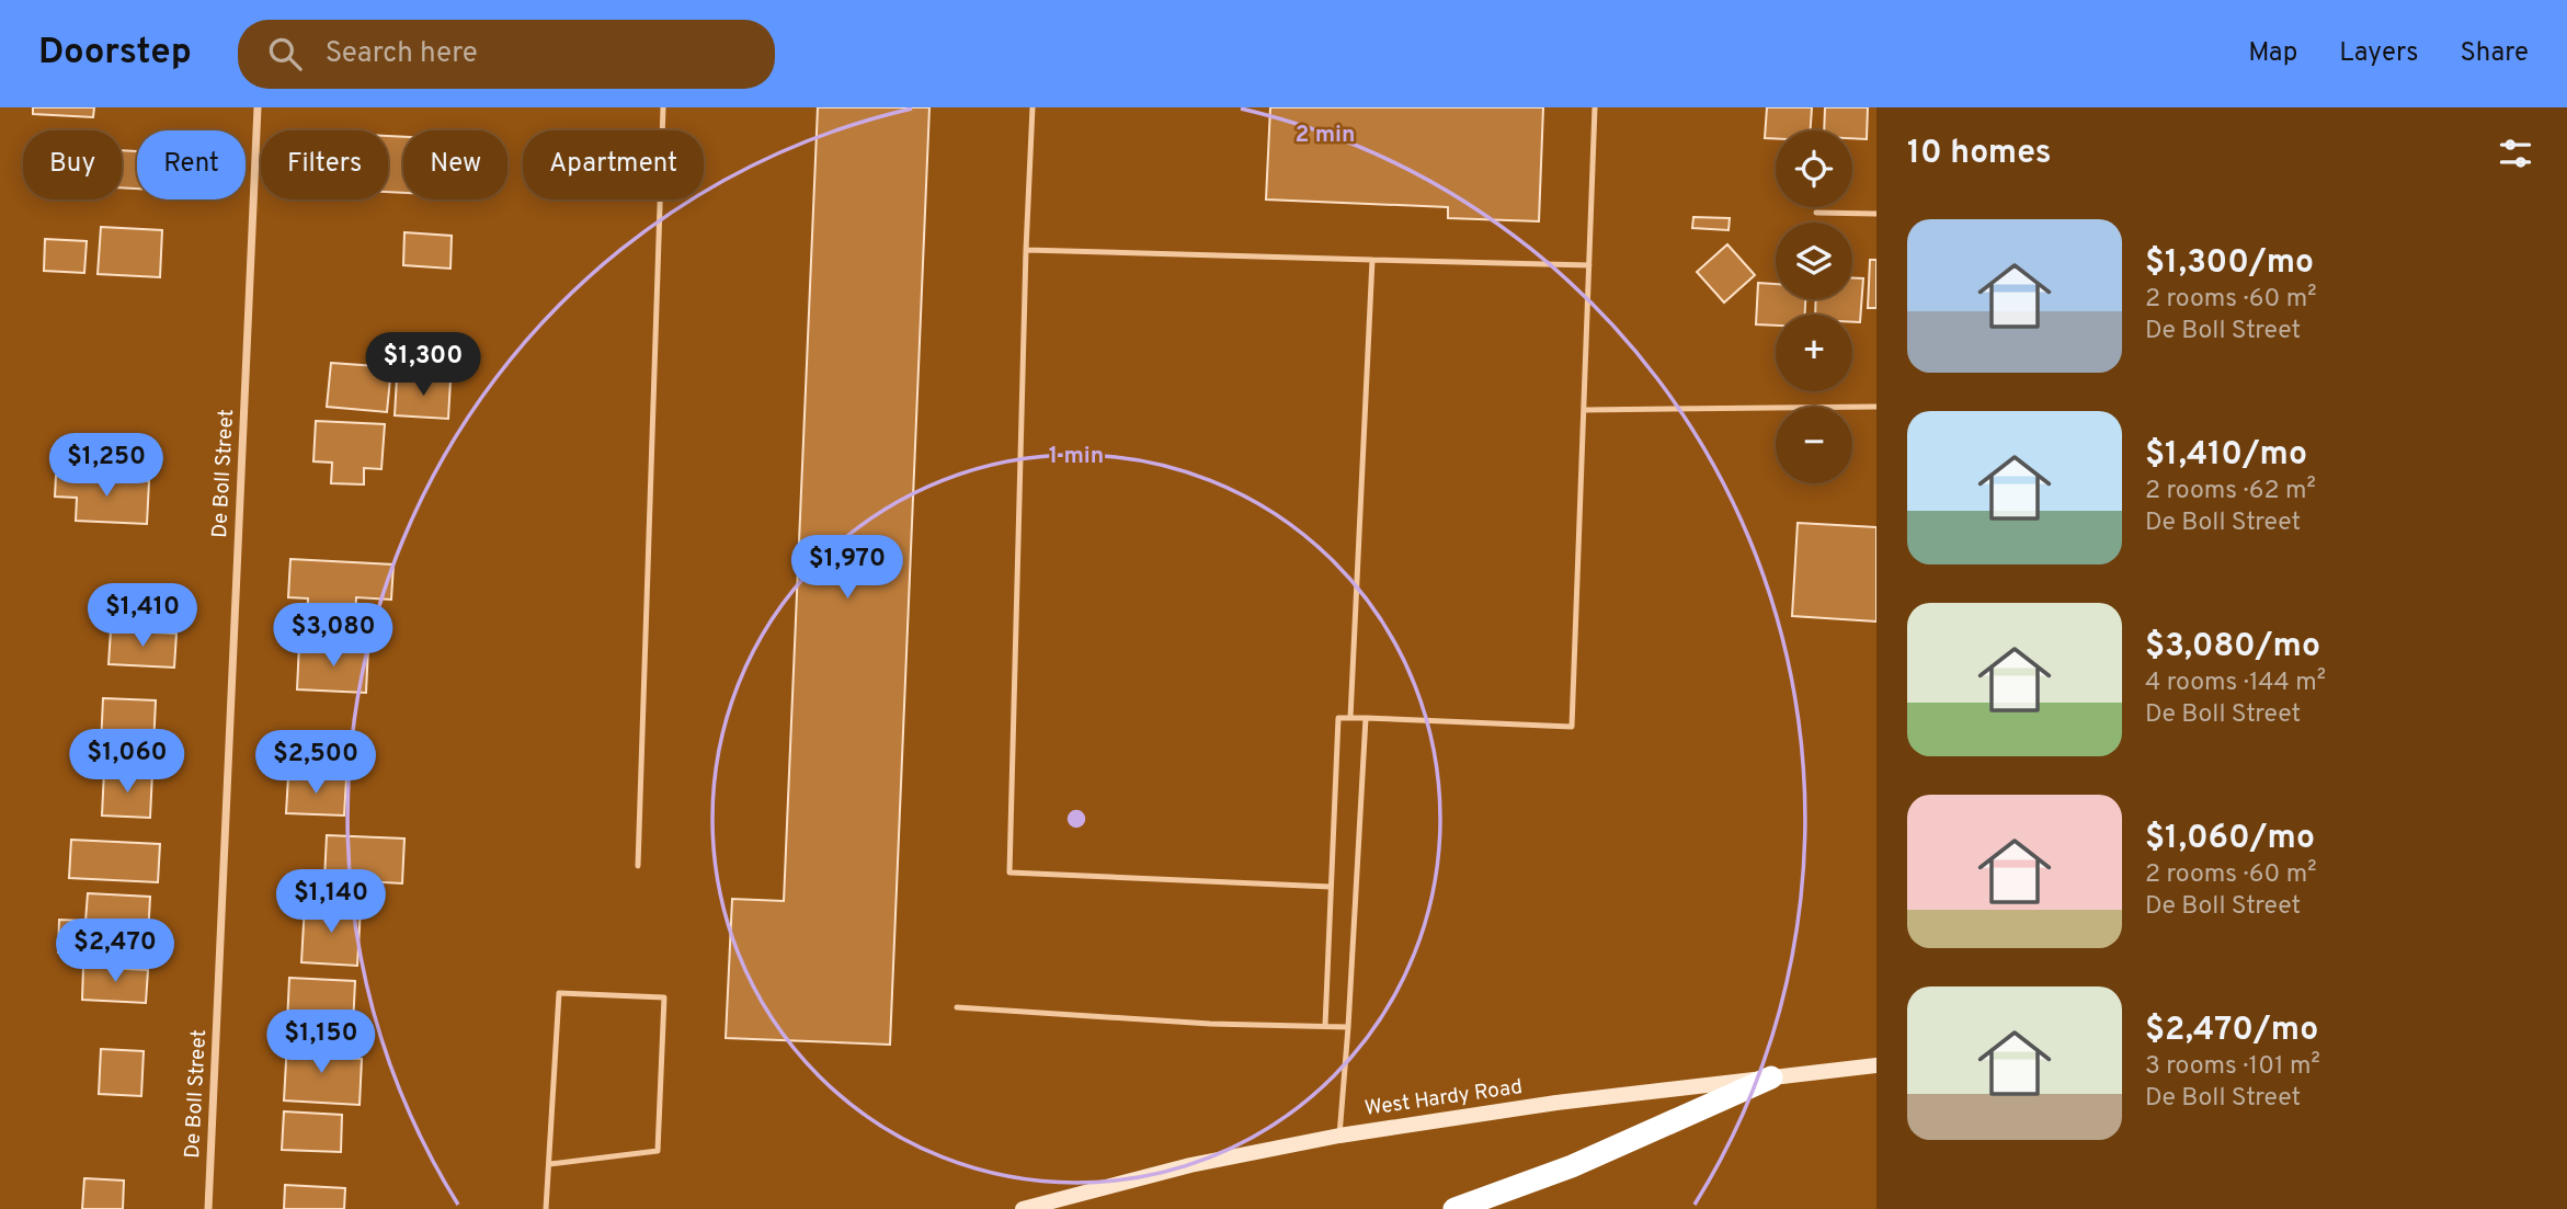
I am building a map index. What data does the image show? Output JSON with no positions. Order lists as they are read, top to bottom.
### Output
{
  "streets": {
    "main road": ["West Hardy Road"],
    "street": ["De Boll Street"]
  },
  "page": {
    "header": "Doorstep",
    "search": "Search here",
    "nav": ["Map", "Layers", "Share"],
    "heading": "10 homes",
    "map_buttons": ["+", "−"],
    "chip": [
      "Buy",
      "Rent",
      "Filters",
      "New",
      "Apartment"
    ],
    "list": [
      {
        "name": "$1,300/mo",
        "note": "2 rooms · 60 m² · De Boll Street"
      },
      {
        "name": "$1,410/mo",
        "note": "2 rooms · 62 m² · De Boll Street"
      },
      {
        "name": "$3,080/mo",
        "note": "4 rooms · 144 m² · De Boll Street"
      },
      {
        "name": "$1,060/mo",
        "note": "2 rooms · 60 m² · De Boll Street"
      },
      {
        "name": "$2,470/mo",
        "note": "3 rooms · 101 m² · De Boll Street"
      }
    ],
    "price": [
      "$1,300",
      "$1,250",
      "$1,970",
      "$1,410",
      "$3,080",
      "$1,060",
      "$2,500",
      "$1,140",
      "$2,470",
      "$1,150"
    ]
  },
  "rings": ["2 min", "1 min"]
}
